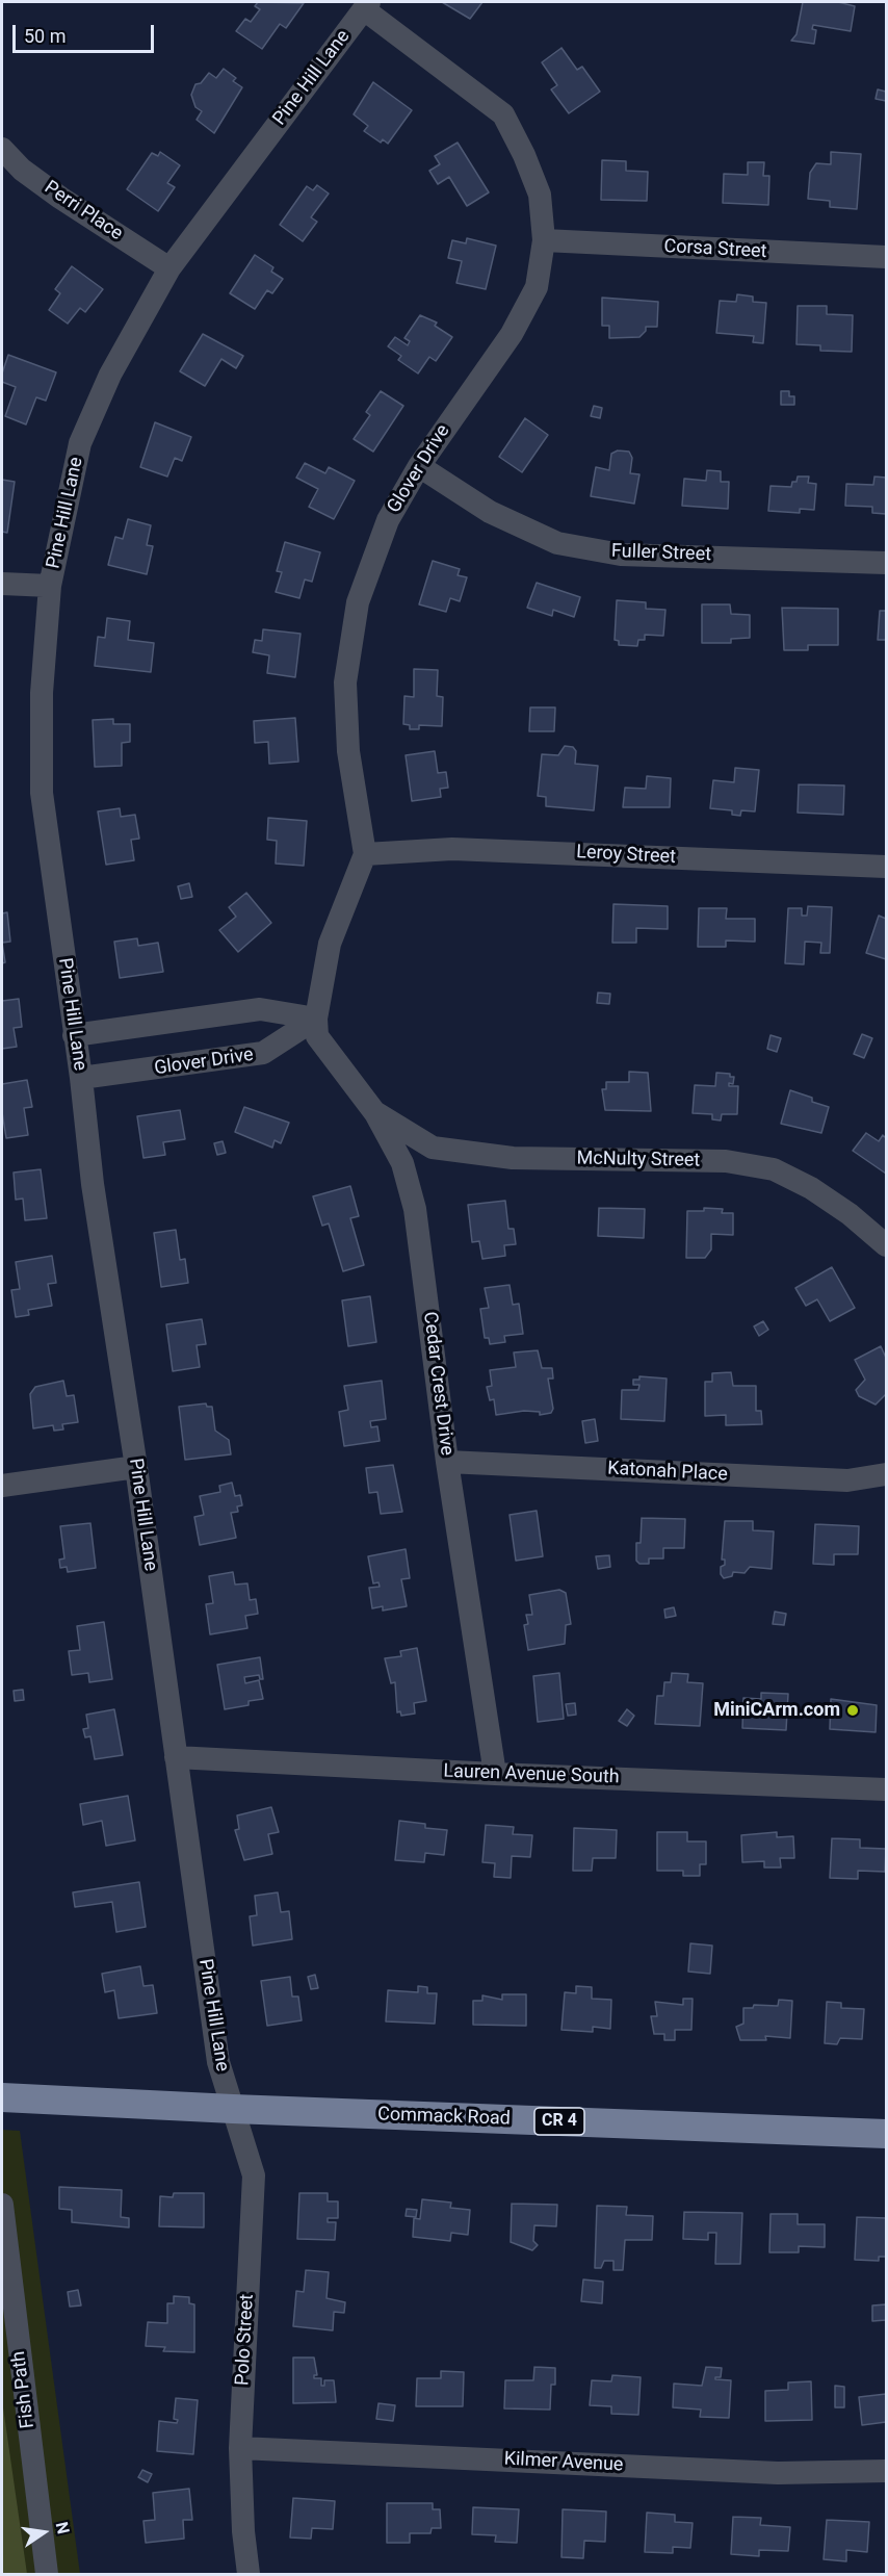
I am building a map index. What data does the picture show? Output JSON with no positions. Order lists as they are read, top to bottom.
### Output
{
  "streets": {
    "main road": ["Commack Road", "CR 4"],
    "street": [
      "Pine Hill Lane",
      "Perri Place",
      "Corsa Street",
      "Glover Drive",
      "Fuller Street",
      "Leroy Street",
      "McNulty Street",
      "Cedar Crest Drive",
      "Katonah Place",
      "Lauren Avenue South",
      "Polo Street",
      "Fish Path",
      "Kilmer Avenue"
    ]
  },
  "crossings": [
    ["Pine Hill Lane", "Perri Place"],
    ["Pine Hill Lane", "Glover Drive"],
    ["Pine Hill Lane", "Lauren Avenue South"],
    ["Pine Hill Lane", "Commack Road"],
    ["Pine Hill Lane", "Polo Street"],
    ["Corsa Street", "Glover Drive"],
    ["Glover Drive", "Fuller Street"],
    ["Glover Drive", "Leroy Street"],
    ["Glover Drive", "Cedar Crest Drive"],
    ["McNulty Street", "Cedar Crest Drive"],
    ["Cedar Crest Drive", "Katonah Place"],
    ["Cedar Crest Drive", "Lauren Avenue South"],
    ["Commack Road", "Polo Street"],
    ["Polo Street", "Kilmer Avenue"]
  ],
  "places": ["MiniCArm.com"],
  "scale_bar": "50 m",
  "north": "right"
}
